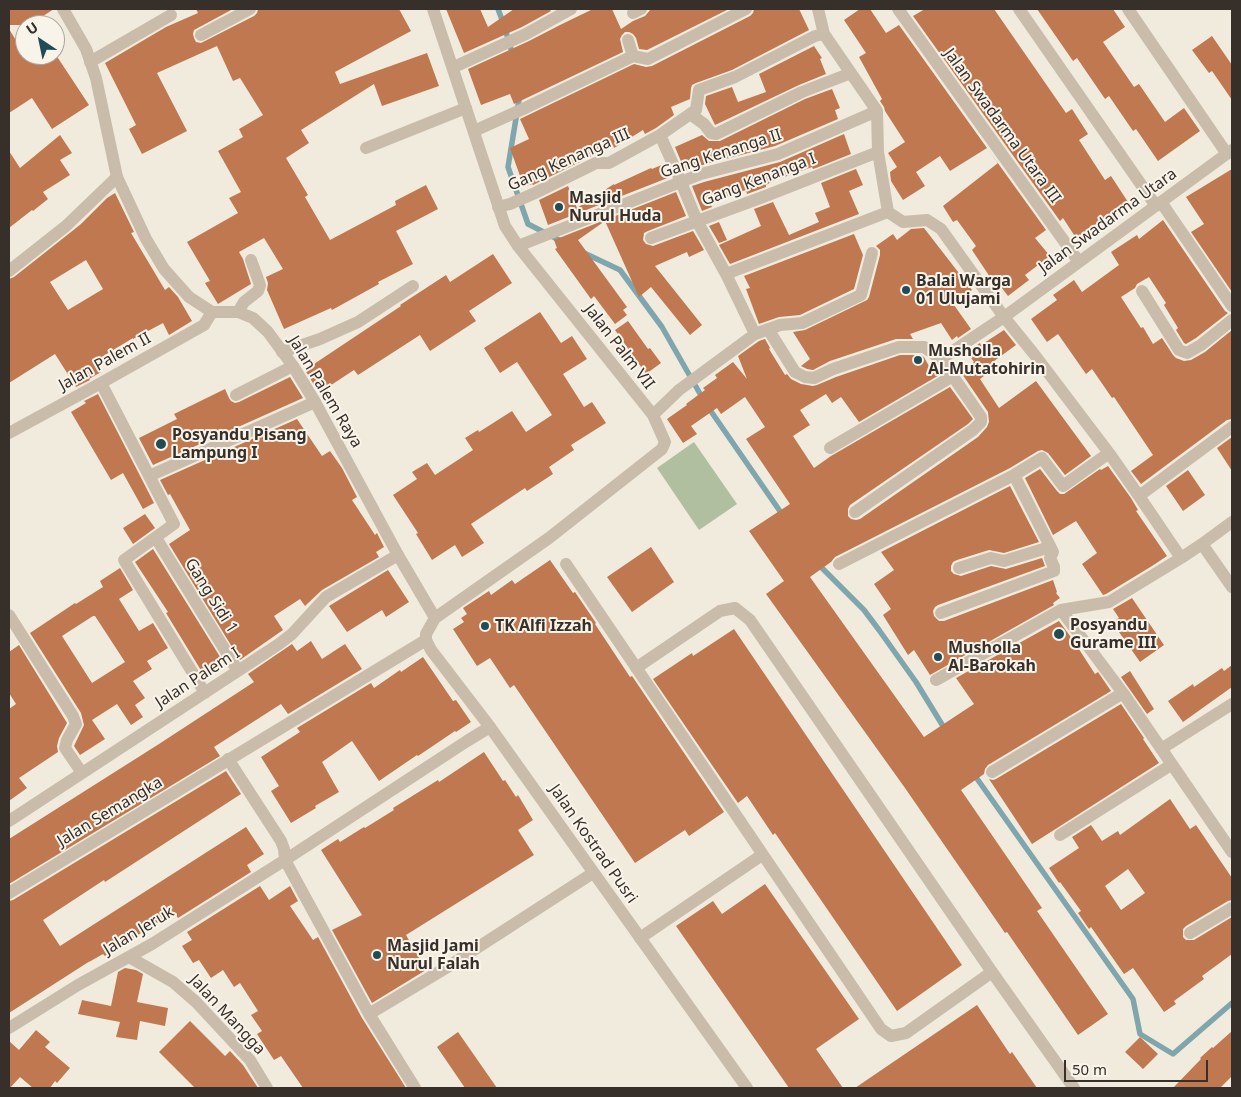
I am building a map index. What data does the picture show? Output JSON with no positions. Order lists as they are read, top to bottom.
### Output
{
  "streets": {
    "street": [
      "Jalan Swadarma Utara III",
      "Gang Kenanga II",
      "Gang Kenanga III",
      "Gang Kenanga I",
      "Jalan Swadarma Utara",
      "Jalan Palm VII",
      "Jalan Palem II",
      "Jalan Palem Raya",
      "Gang Sidi 1",
      "Jalan Palem I",
      "Jalan Semangka",
      "Jalan Kostrad Pusri",
      "Jalan Jeruk",
      "Jalan Mangga"
    ]
  },
  "crossings": [
    ["Jalan Swadarma Utara III", "Jalan Swadarma Utara"],
    ["Gang Kenanga II", "Jalan Palm VII"],
    ["Gang Kenanga III", "Jalan Palm VII"],
    ["Jalan Palm VII", "Jalan Palem Raya"],
    ["Jalan Palem II", "Jalan Palem Raya"],
    ["Jalan Palem Raya", "Jalan Palem I"],
    ["Gang Sidi 1", "Jalan Palem I"],
    ["Jalan Semangka", "Jalan Kostrad Pusri"],
    ["Jalan Kostrad Pusri", "Jalan Jeruk"],
    ["Jalan Jeruk", "Jalan Mangga"]
  ],
  "places": [
    "Masjid Nurul Huda",
    "Balai Warga 01 Ulujami",
    "Musholla Al-Mutatohirin",
    "Posyandu Pisang Lampung I",
    "TK Alfi Izzah",
    "Posyandu Gurame III",
    "Musholla Al-Barokah",
    "Masjid Jami Nurul Falah"
  ],
  "scale_bar": "50 m",
  "north": "top left"
}
